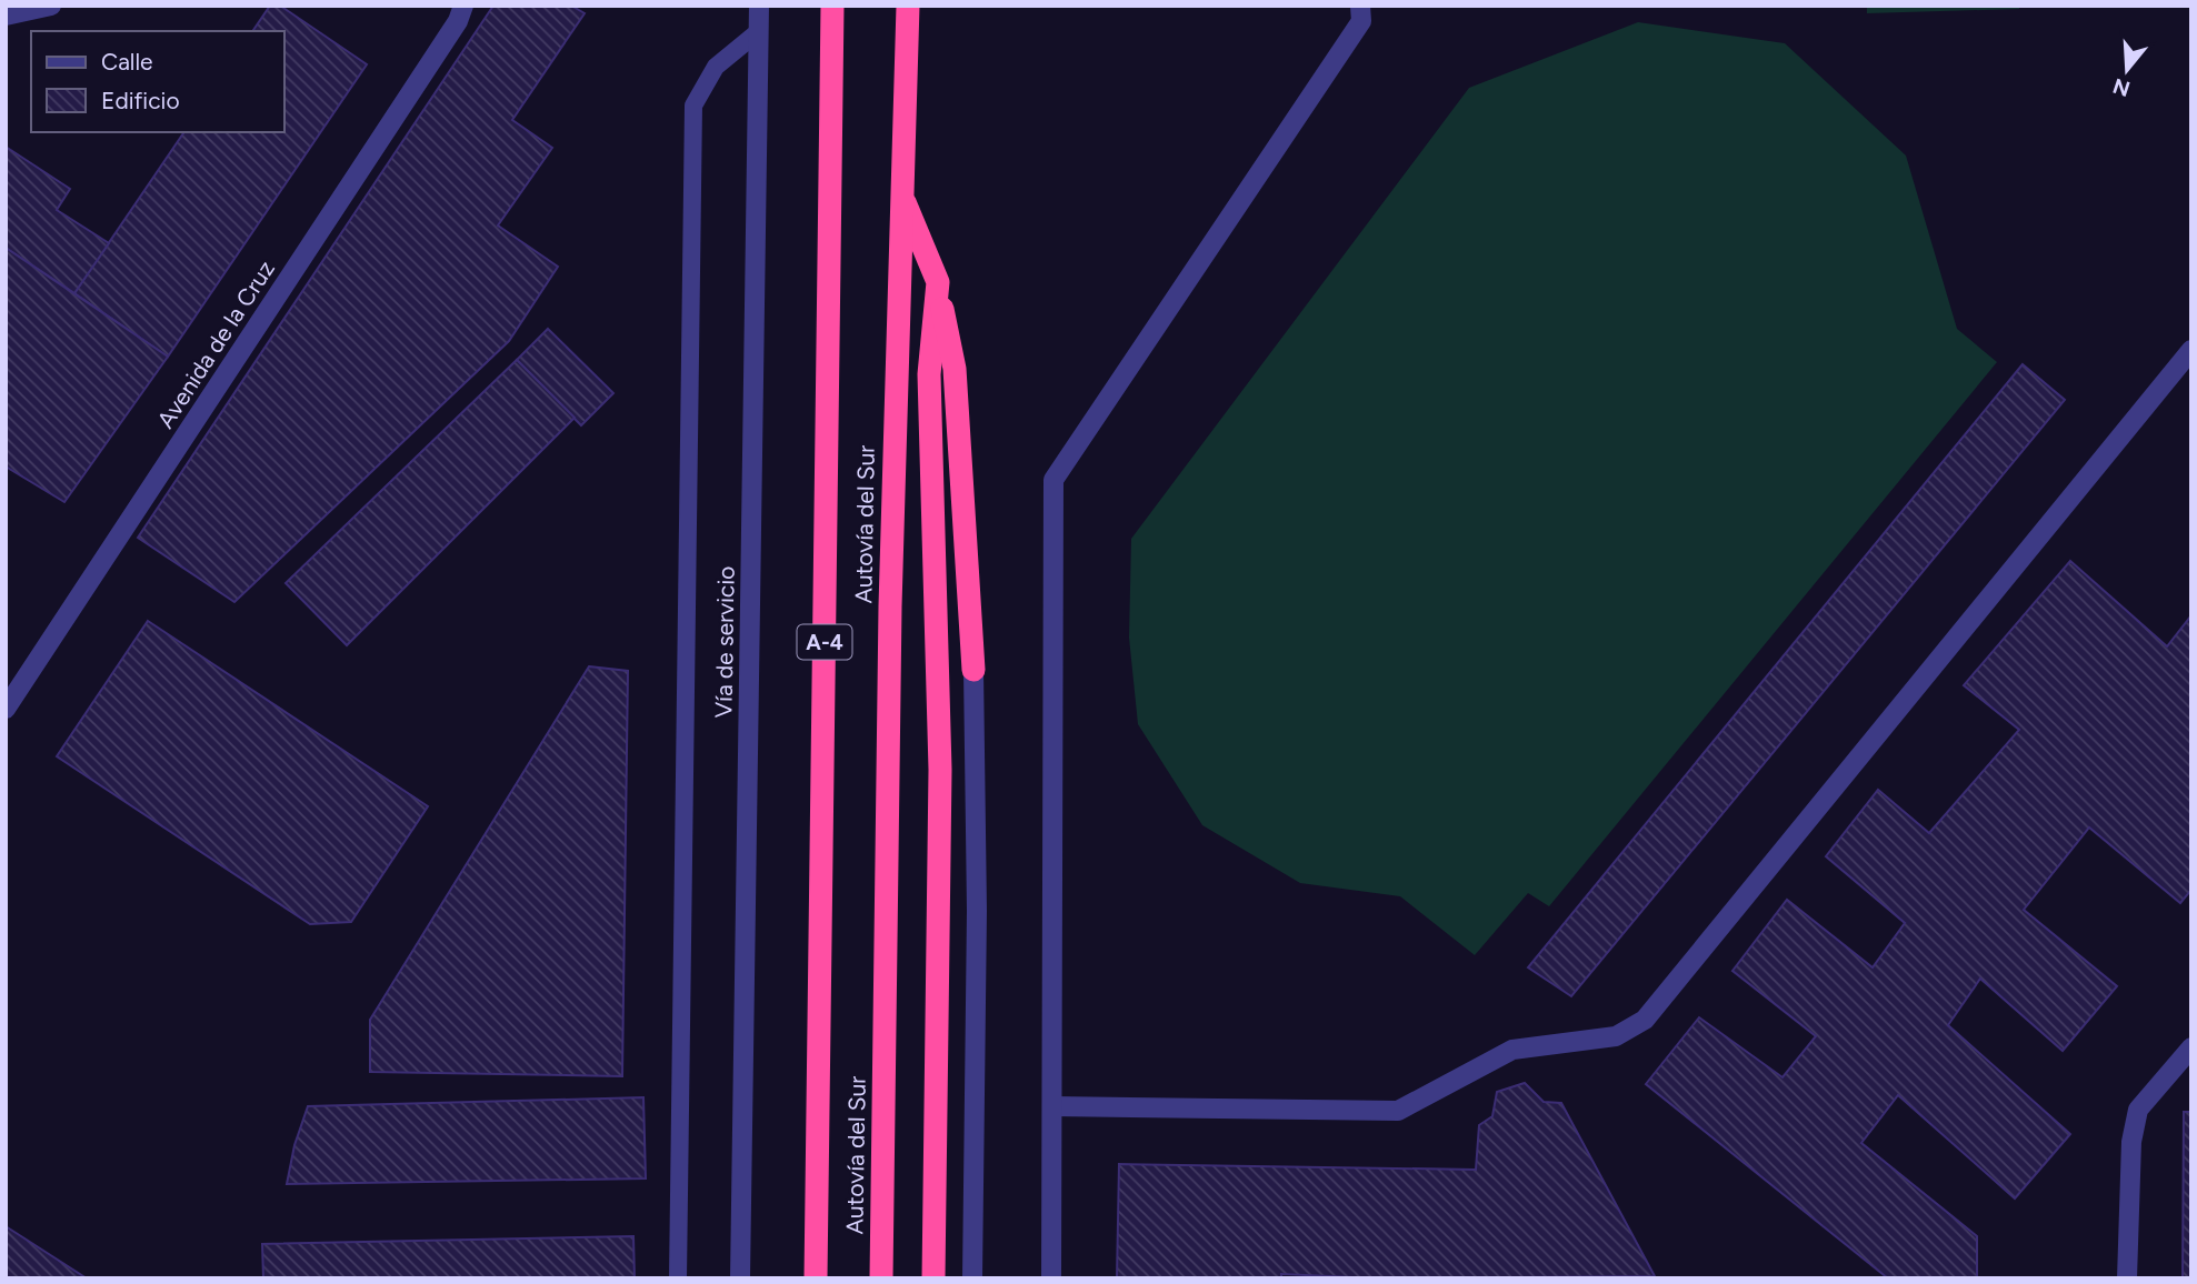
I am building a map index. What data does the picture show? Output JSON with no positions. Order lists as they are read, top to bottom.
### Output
{
  "streets": {
    "highway": ["Autovía del Sur", "A-4"],
    "street": ["Avenida de la Cruz", "Vía de servicio"]
  },
  "legend": ["Calle", "Edificio"],
  "north": "bottom"
}
